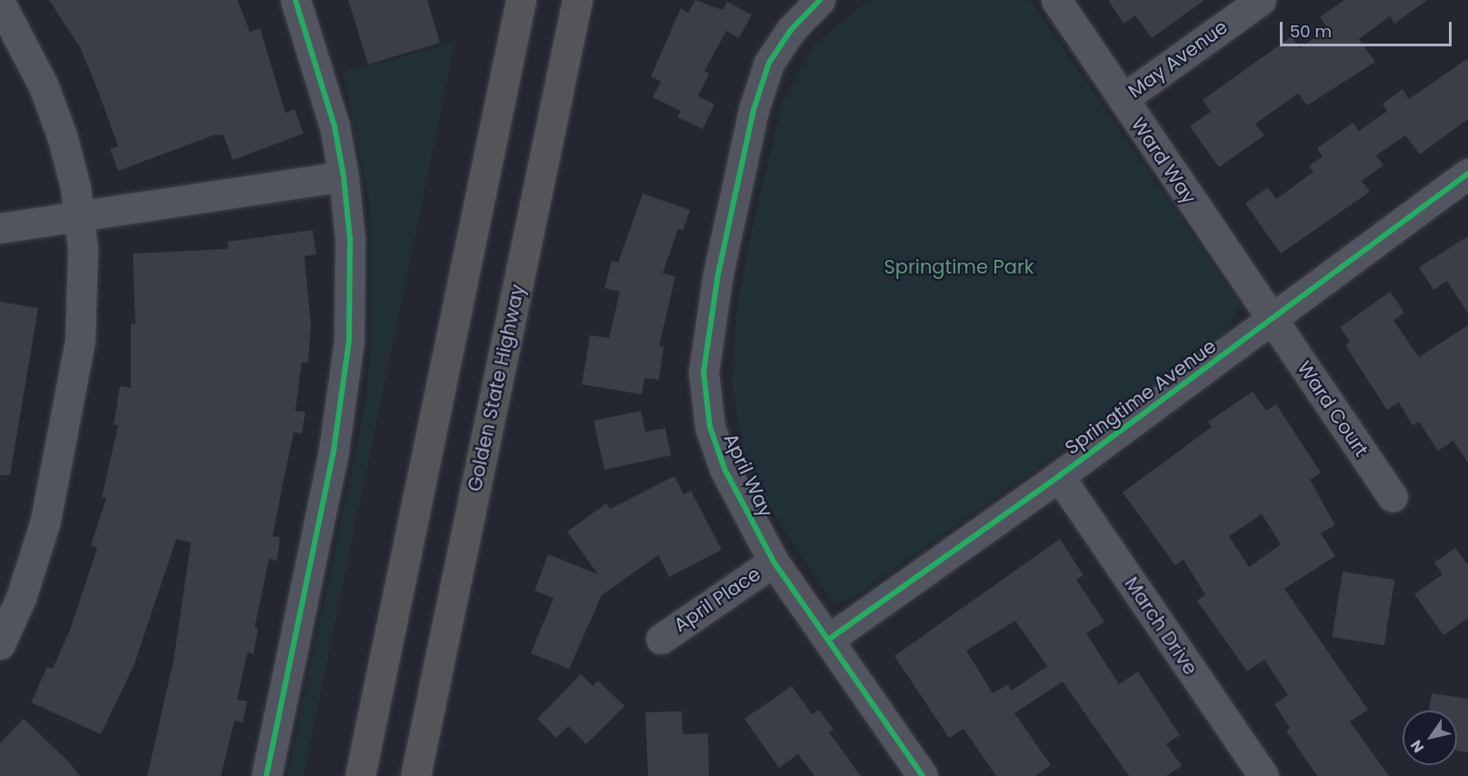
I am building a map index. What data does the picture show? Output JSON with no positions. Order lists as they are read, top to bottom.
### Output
{
  "streets": {
    "highway": ["Golden State Highway"],
    "street": [
      "May Avenue",
      "Ward Way",
      "Springtime Avenue",
      "Ward Court",
      "April Way",
      "April Place",
      "March Drive"
    ]
  },
  "crossings": [
    ["May Avenue", "Ward Way"],
    ["Ward Way", "Springtime Avenue"],
    ["Ward Way", "Ward Court"],
    ["Springtime Avenue", "Ward Court"],
    ["Springtime Avenue", "April Way"],
    ["Springtime Avenue", "March Drive"],
    ["April Way", "April Place"]
  ],
  "parks": ["Springtime Park"],
  "scale_bar": "50 m",
  "north": "bottom left"
}
